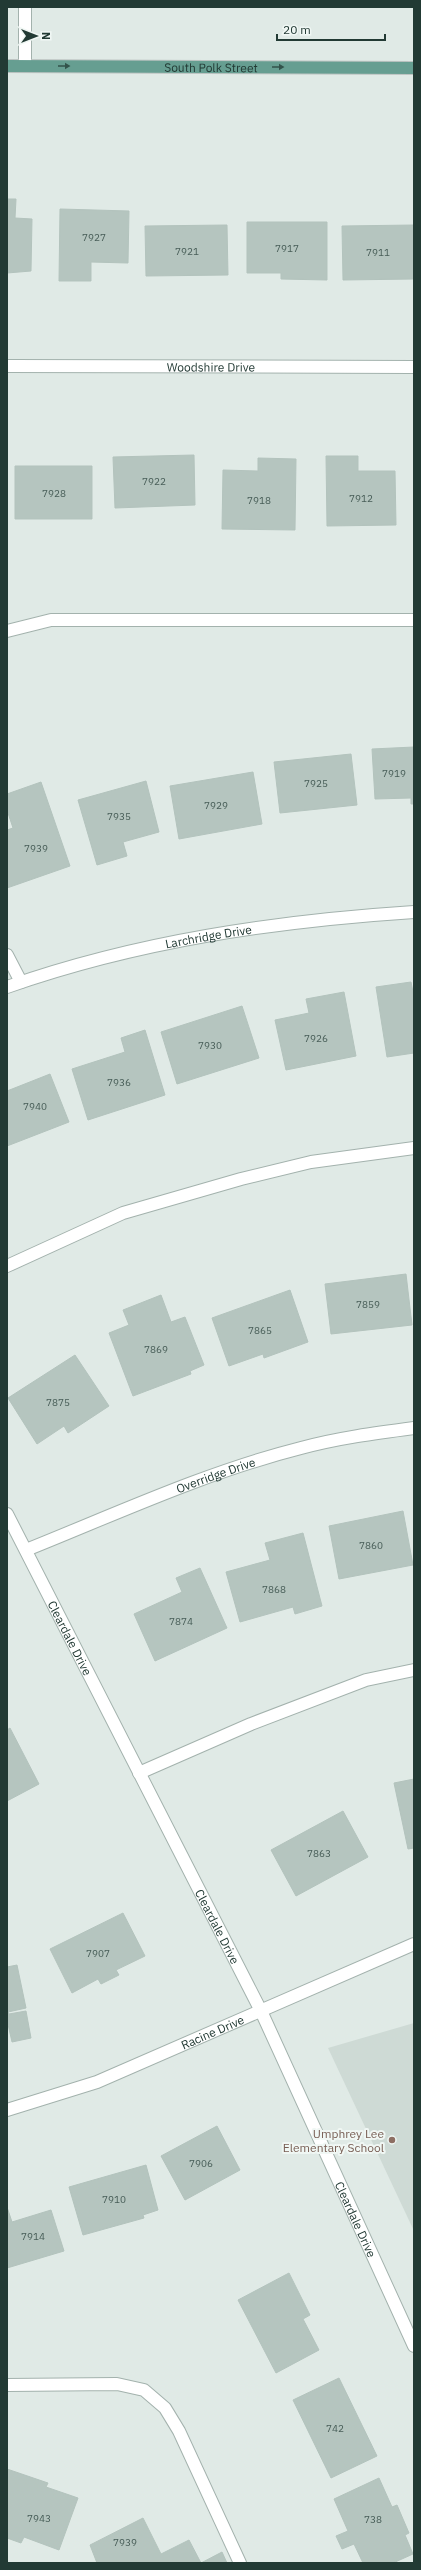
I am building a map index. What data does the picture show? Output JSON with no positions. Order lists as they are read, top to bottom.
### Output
{
  "streets": {
    "main road": ["South Polk Street"],
    "street": [
      "Woodshire Drive",
      "Larchridge Drive",
      "Overridge Drive",
      "Cleardale Drive",
      "Racine Drive"
    ]
  },
  "crossings": [
    ["Overridge Drive", "Cleardale Drive"],
    ["Cleardale Drive", "Racine Drive"]
  ],
  "one_way": ["South Polk Street"],
  "places": ["Umphrey Lee Elementary School"],
  "house_numbers": [
    "7927",
    "7917",
    "7921",
    "7911",
    "7922",
    "7928",
    "7912",
    "7918",
    "7919",
    "7925",
    "7929",
    "7935",
    "7939",
    "7926",
    "7930",
    "7936",
    "7940",
    "7859",
    "7865",
    "7869",
    "7875",
    "7860",
    "7868",
    "7874",
    "7863",
    "7907",
    "7906",
    "7910",
    "7914",
    "742",
    "7943",
    "738",
    "7939"
  ],
  "scale_bar": "20 m",
  "north": "right"
}
